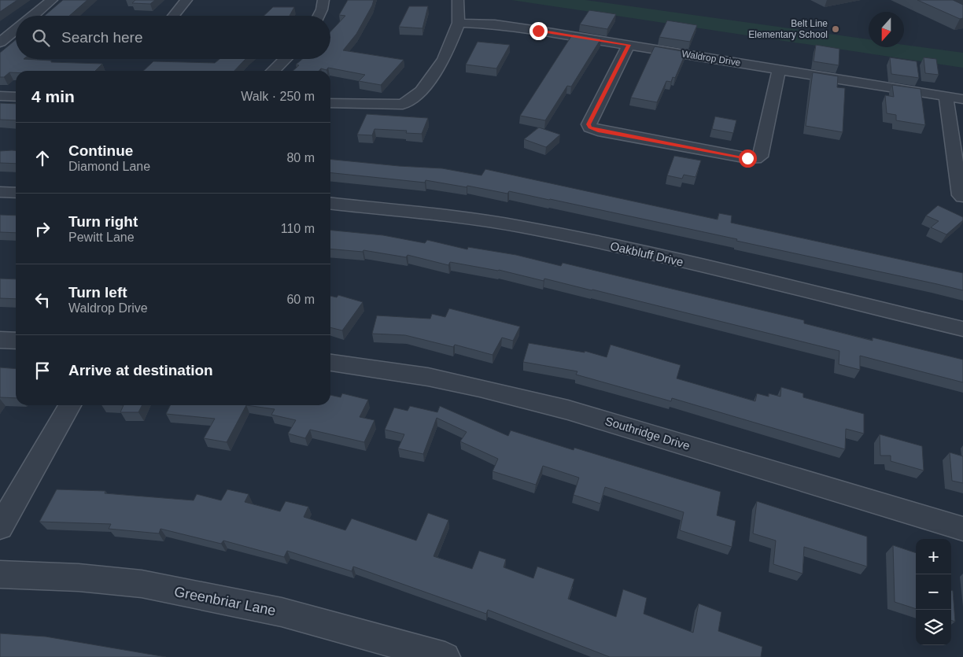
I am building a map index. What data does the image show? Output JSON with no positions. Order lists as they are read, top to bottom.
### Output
{
  "streets": {
    "street": [
      "Waldrop Drive",
      "Oakbluff Drive",
      "Southridge Drive",
      "Greenbriar Lane"
    ]
  },
  "places": ["Belt Line Elementary School"],
  "north": "bottom",
  "page": {
    "search": "Search here",
    "heading": ["4 min", "Walk · 250 m"],
    "list": [
      ["Continue", "Diamond Lane", "80 m"],
      ["Turn right", "Pewitt Lane", "110 m"],
      ["Turn left", "Waldrop Drive", "60 m"],
      "Arrive at destination"
    ],
    "map_buttons": ["+", "−"]
  }
}
